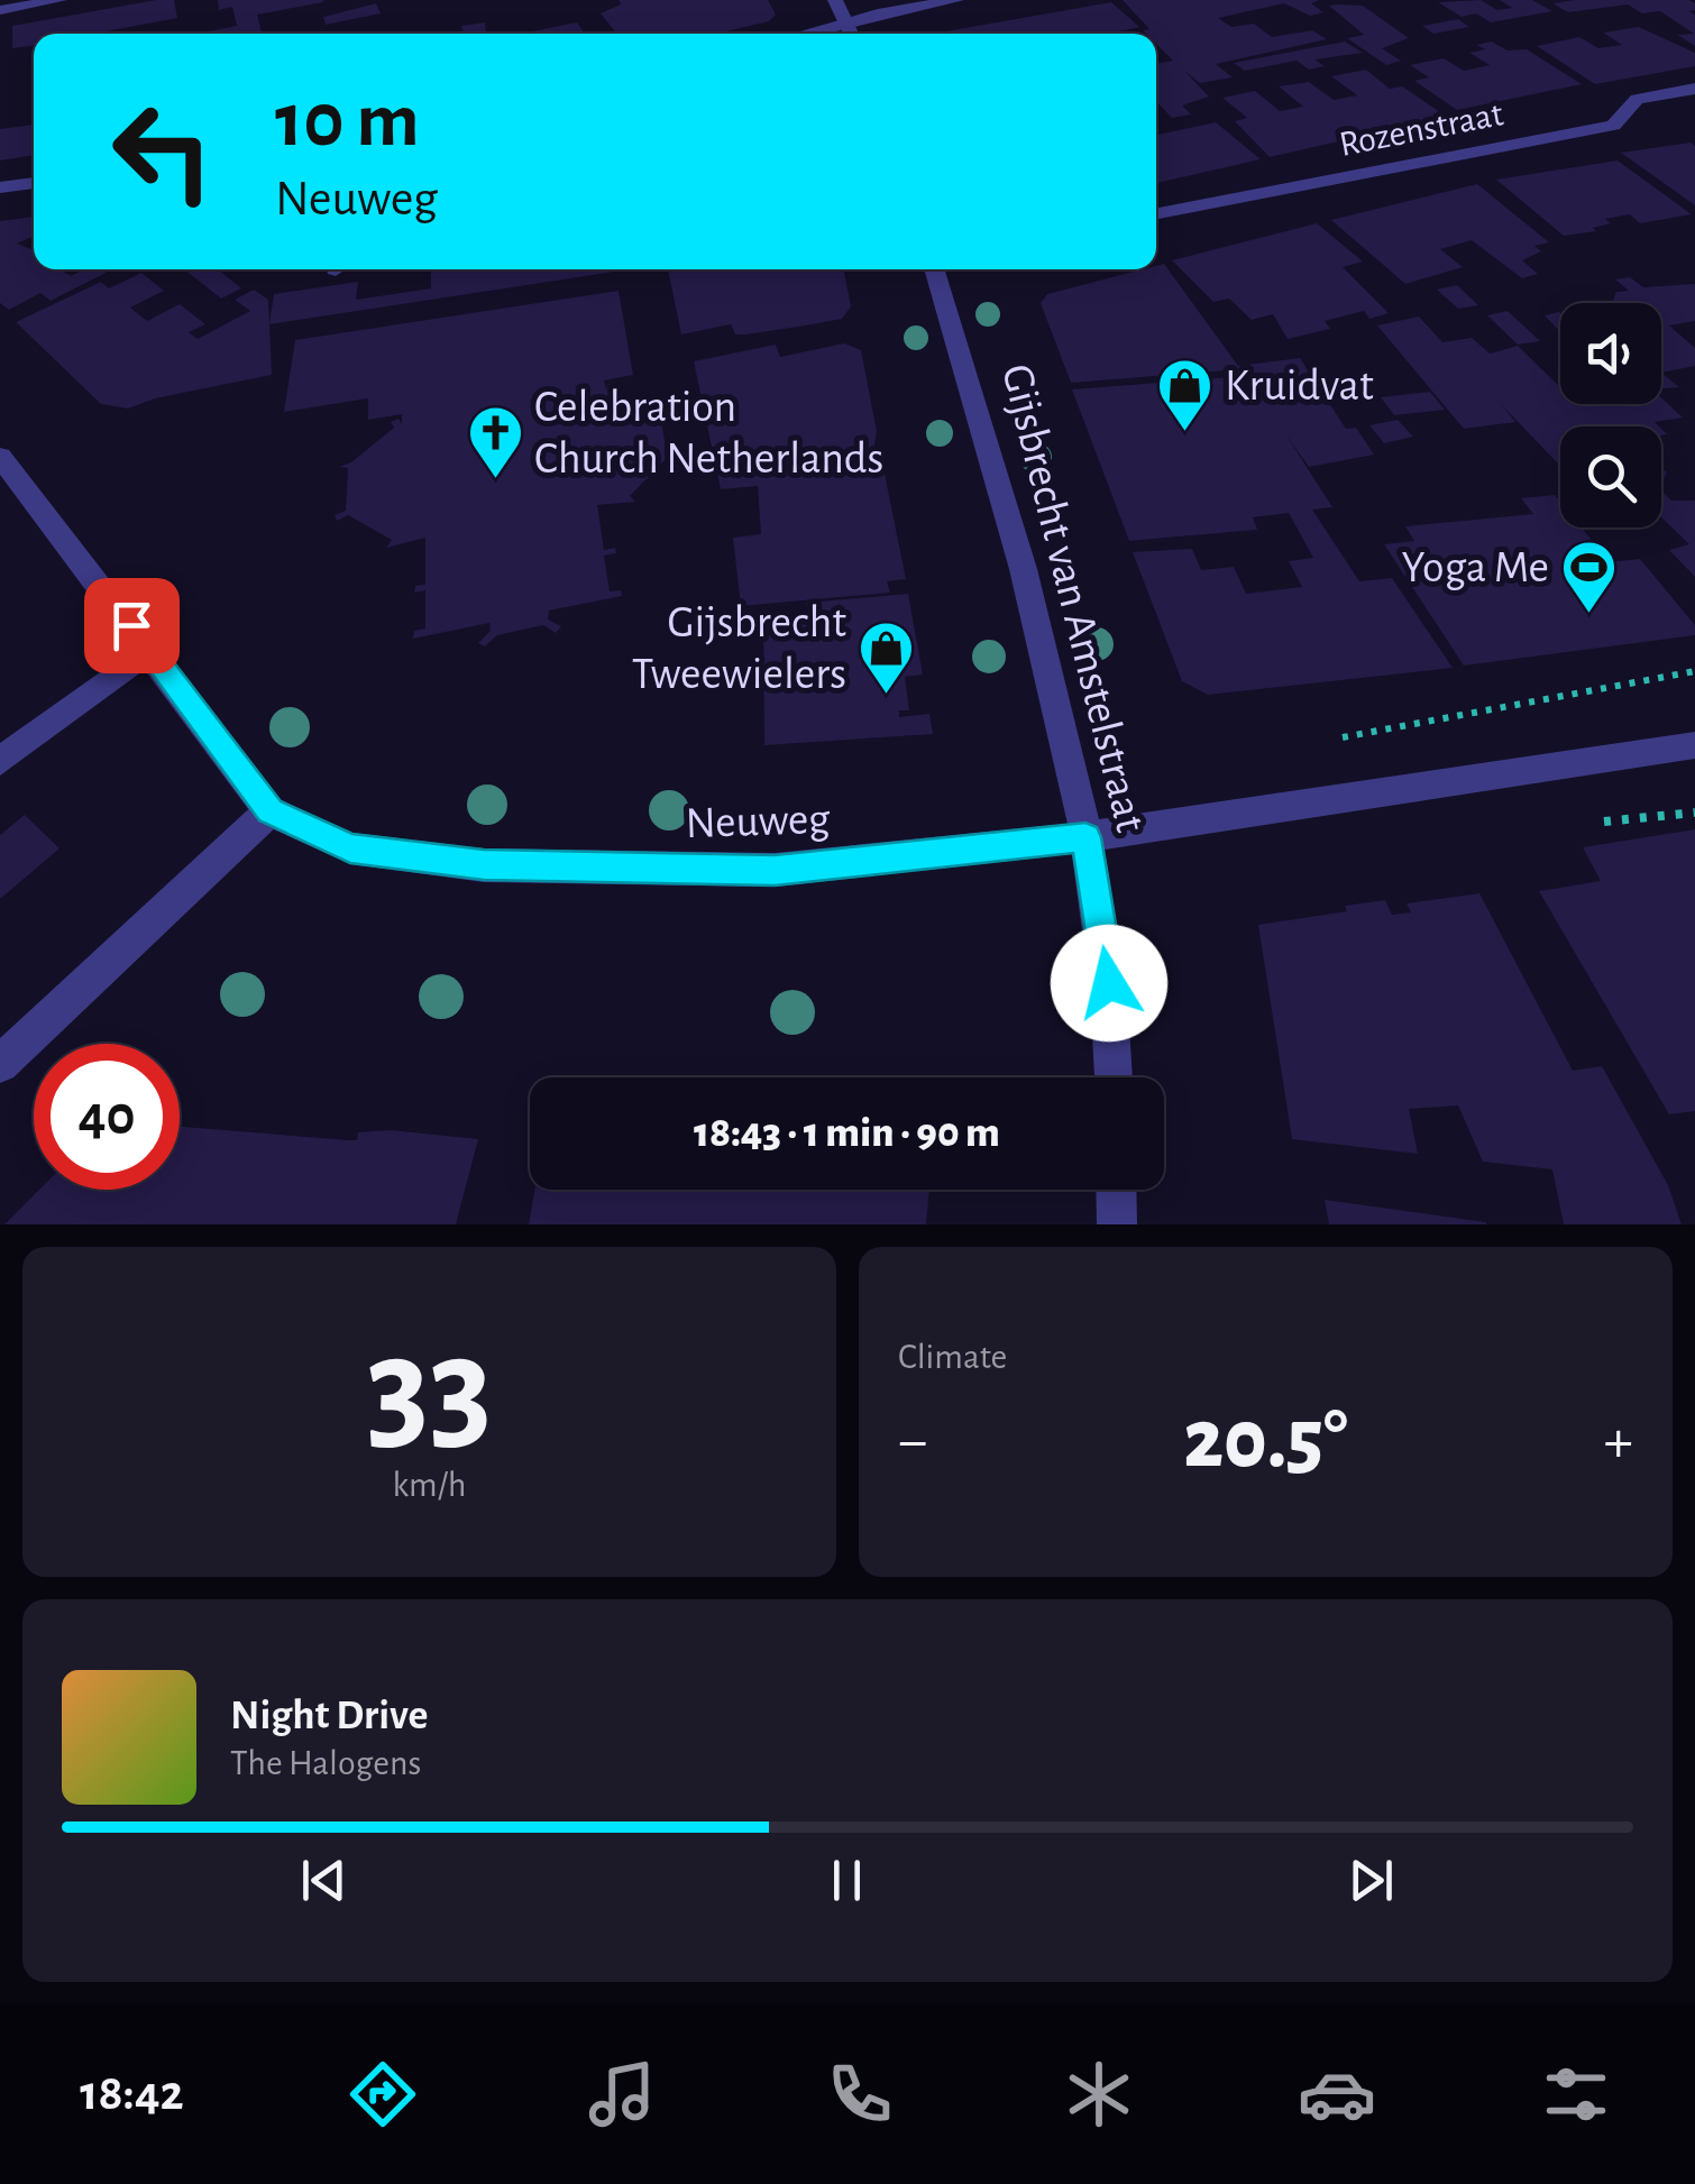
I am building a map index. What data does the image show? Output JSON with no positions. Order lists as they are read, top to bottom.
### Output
{
  "streets": {
    "street": ["Rozenstraat", "Gijsbrecht van Amstelstraat", "Neuweg"]
  },
  "crossings": [
    ["Gijsbrecht van Amstelstraat", "Neuweg"]
  ],
  "places": {
    "shop": ["Kruidvat", "Gijsbrecht Tweewielers"],
    "church": ["Celebration Church Netherlands"],
    "sports": ["Yoga Me"]
  },
  "page": {
    "turn": ["10 m", "Neuweg"],
    "limit": "40",
    "trip": "18:43 · 1 min · 90 m",
    "tile": [
      ["33", "km/h"],
      "Climate"
    ],
    "heat": ["−", "20.5°", "+"],
    "song": ["Night Drive", "The Halogens"],
    "tabs": "18:42"
  }
}
